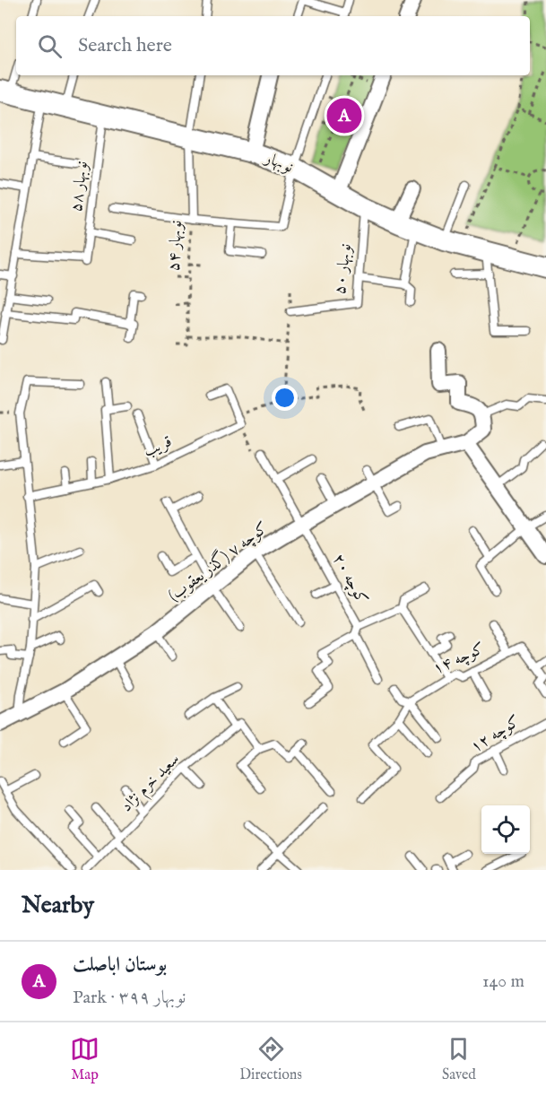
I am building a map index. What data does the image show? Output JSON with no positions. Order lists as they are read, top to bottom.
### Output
{
  "streets": {
    "street": ["نوبهار", "کوچه ۷ (گذر یعقوب)"],
    "lane": [
      "نوبهار ۵۸",
      "نوبهار ۵۴",
      "نوبهار ۵۰",
      "قریب",
      "کوچه ۲۰",
      "کوچه ۱۴",
      "کوچه ۱۲",
      "سعید خرم نژاد"
    ]
  },
  "crossings": [
    ["نوبهار", "نوبهار ۵۸"],
    ["نوبهار", "نوبهار ۵۴"],
    ["نوبهار", "نوبهار ۵۰"],
    ["کوچه ۷ (گذر یعقوب)", "کوچه ۲۰"]
  ],
  "page": {
    "search": "Search here",
    "pins": "A",
    "heading": "Nearby",
    "list": [
      {
        "mark": "A",
        "name": "بوستان اباصلت",
        "note": "Park · نوبهار ۳۹۹",
        "value": "140 m"
      }
    ],
    "nav": ["Map", "Directions", "Saved"]
  }
}
